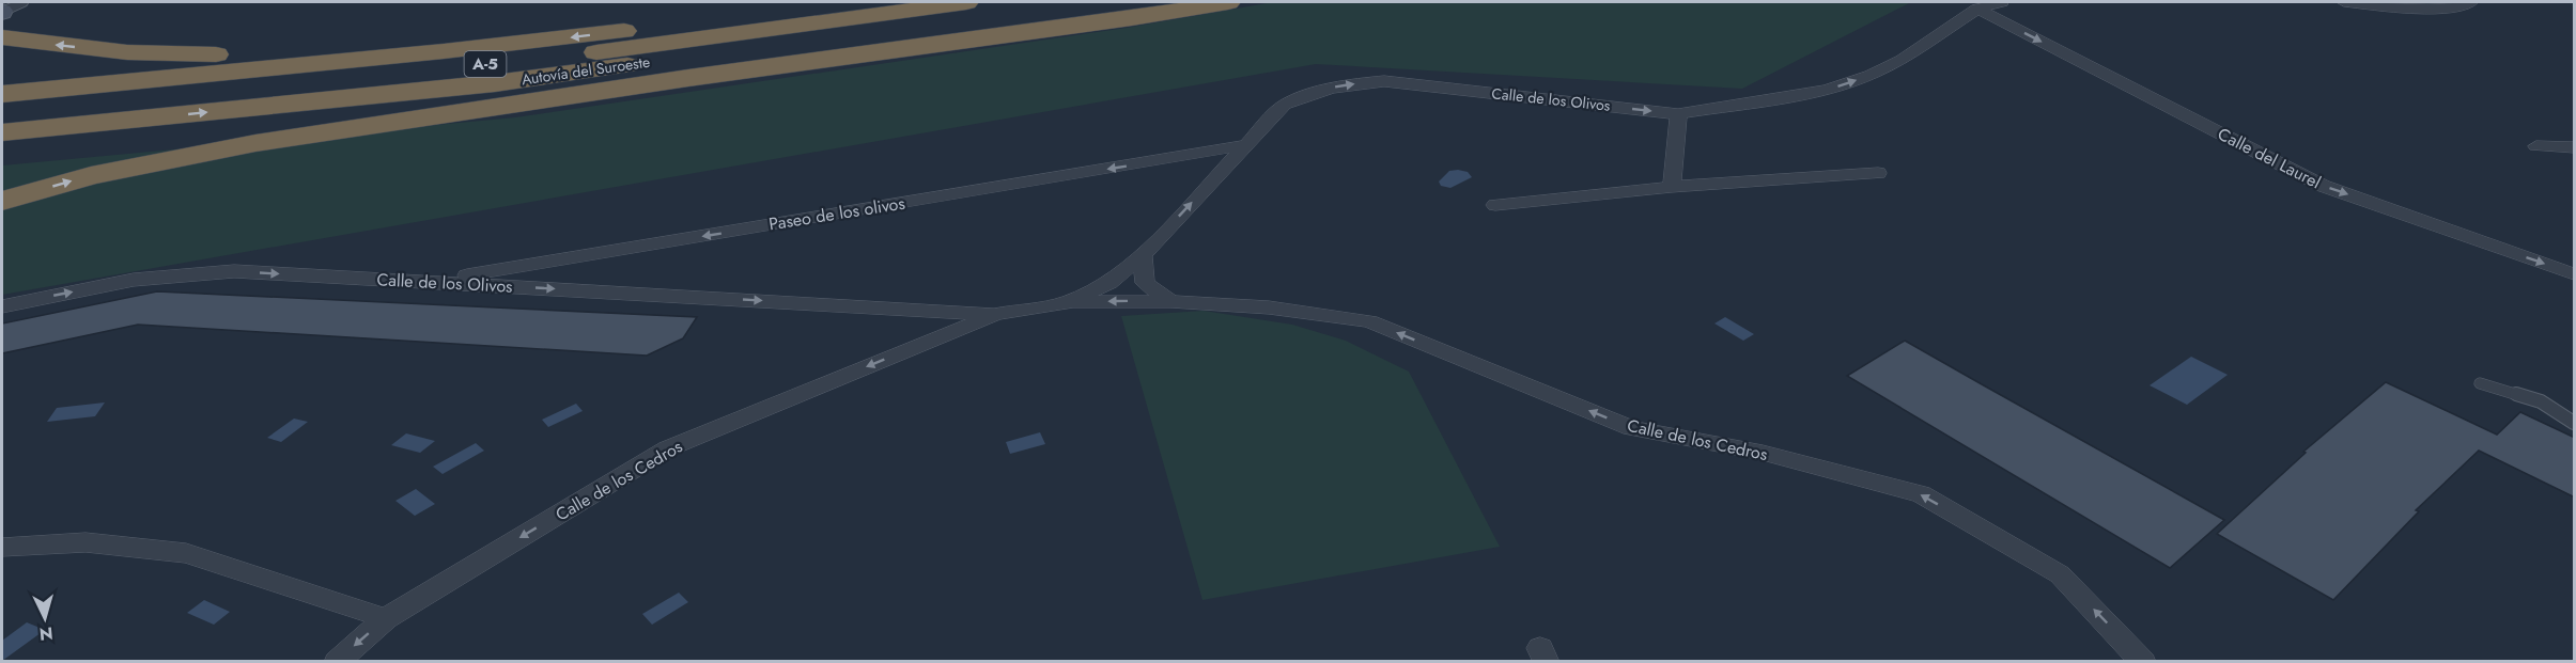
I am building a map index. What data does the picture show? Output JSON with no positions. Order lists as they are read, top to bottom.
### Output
{
  "streets": {
    "highway": ["A-5", "Autovía del Suroeste"],
    "street": [
      "Calle de los Olivos",
      "Calle del Laurel",
      "Paseo de los olivos",
      "Calle de los Cedros"
    ]
  },
  "crossings": [
    ["Calle de los Olivos", "Calle del Laurel"],
    ["Calle de los Olivos", "Paseo de los olivos"],
    ["Calle de los Olivos", "Calle de los Cedros"]
  ],
  "one_way": [
    "Calle de los Olivos",
    "Calle del Laurel",
    "Paseo de los olivos",
    "Calle de los Cedros"
  ],
  "north": "bottom"
}
